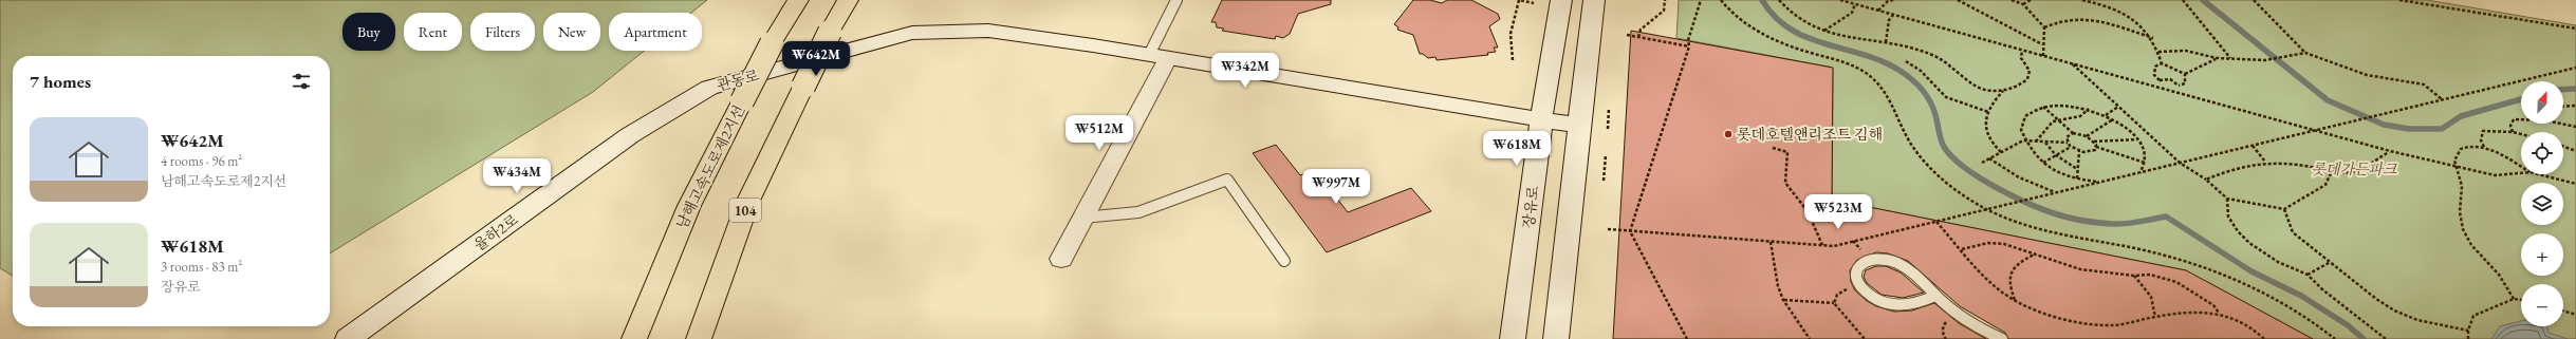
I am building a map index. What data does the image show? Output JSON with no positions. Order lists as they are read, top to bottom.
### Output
{
  "streets": {
    "highway": ["남해고속도로제2지선", "104"],
    "street": ["관동로", "장유로", "율하2로"]
  },
  "crossings": [
    ["관동로", "장유로"],
    ["관동로", "율하2로"]
  ],
  "parks": ["롯데가든파크"],
  "places": ["롯데호텔앤리조트 김해"],
  "north": "top right",
  "page": {
    "chip": [
      "Buy",
      "Rent",
      "Filters",
      "New",
      "Apartment"
    ],
    "price": [
      "₩642M",
      "₩342M",
      "₩512M",
      "₩618M",
      "₩434M",
      "₩997M",
      "₩523M"
    ],
    "heading": "7 homes",
    "map_buttons": ["+", "−"],
    "list": [
      {
        "name": "₩642M",
        "note": "4 rooms · 96 m² · 남해고속도로제2지선"
      },
      {
        "name": "₩618M",
        "note": "3 rooms · 83 m² · 장유로"
      }
    ]
  }
}
